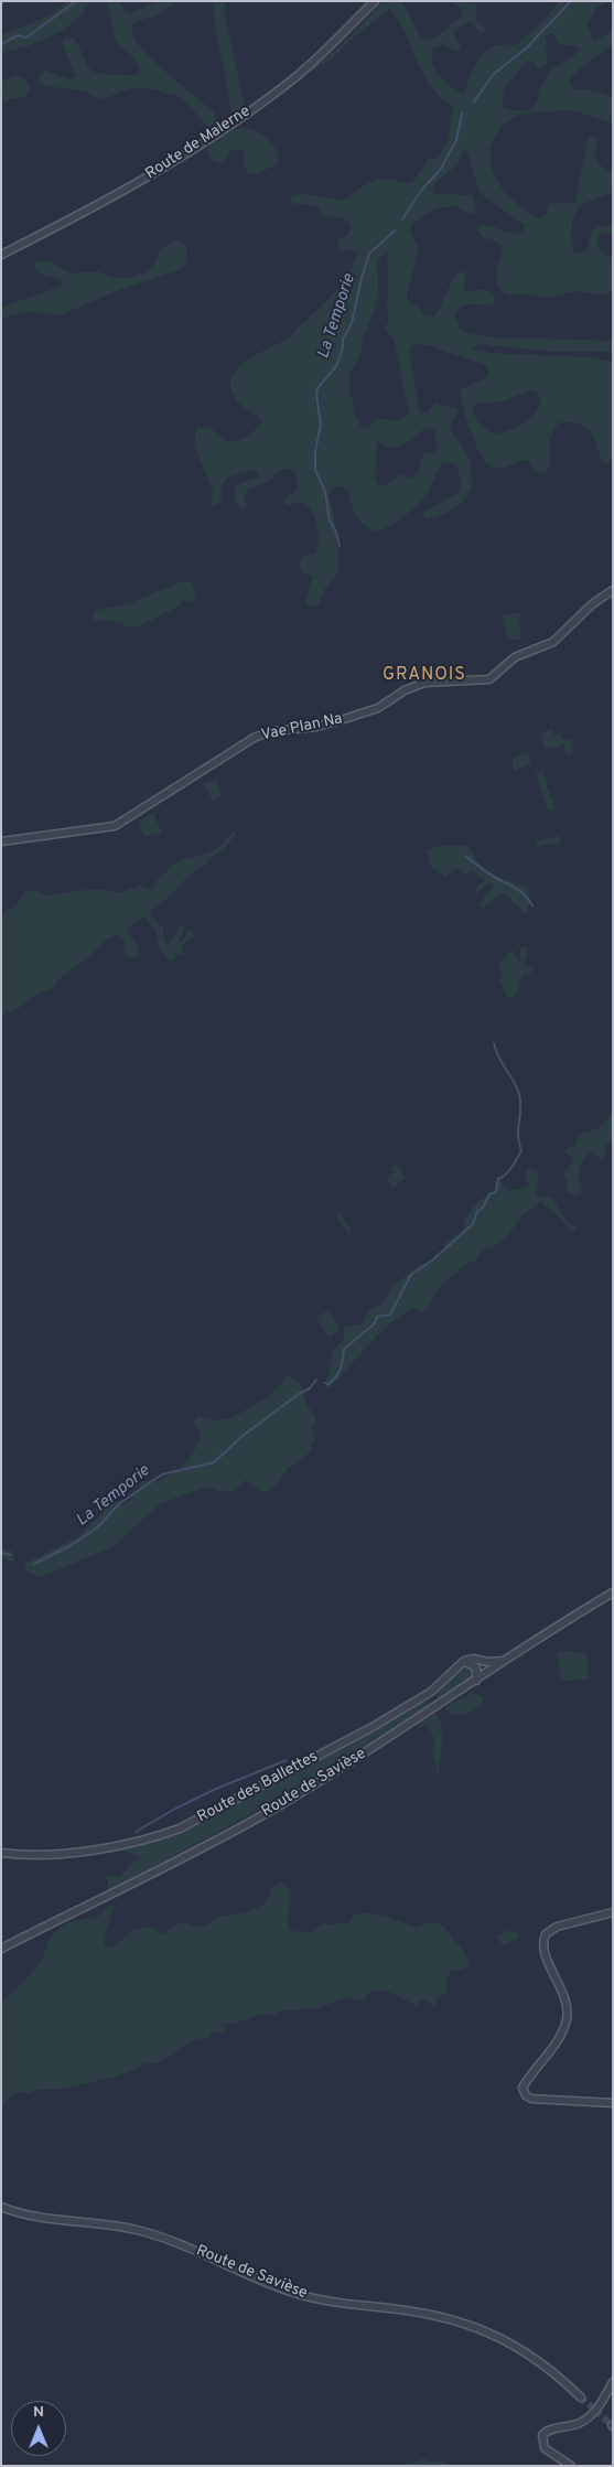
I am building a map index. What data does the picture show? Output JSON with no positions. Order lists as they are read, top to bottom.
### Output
{
  "streets": {
    "street": [
      "Route de Malerne",
      "Vae Plan Na",
      "Route de Savièse",
      "Route des Ballettes"
    ]
  },
  "districts": ["GRANOIS"],
  "water": ["La Temporie"],
  "north": "top"
}
